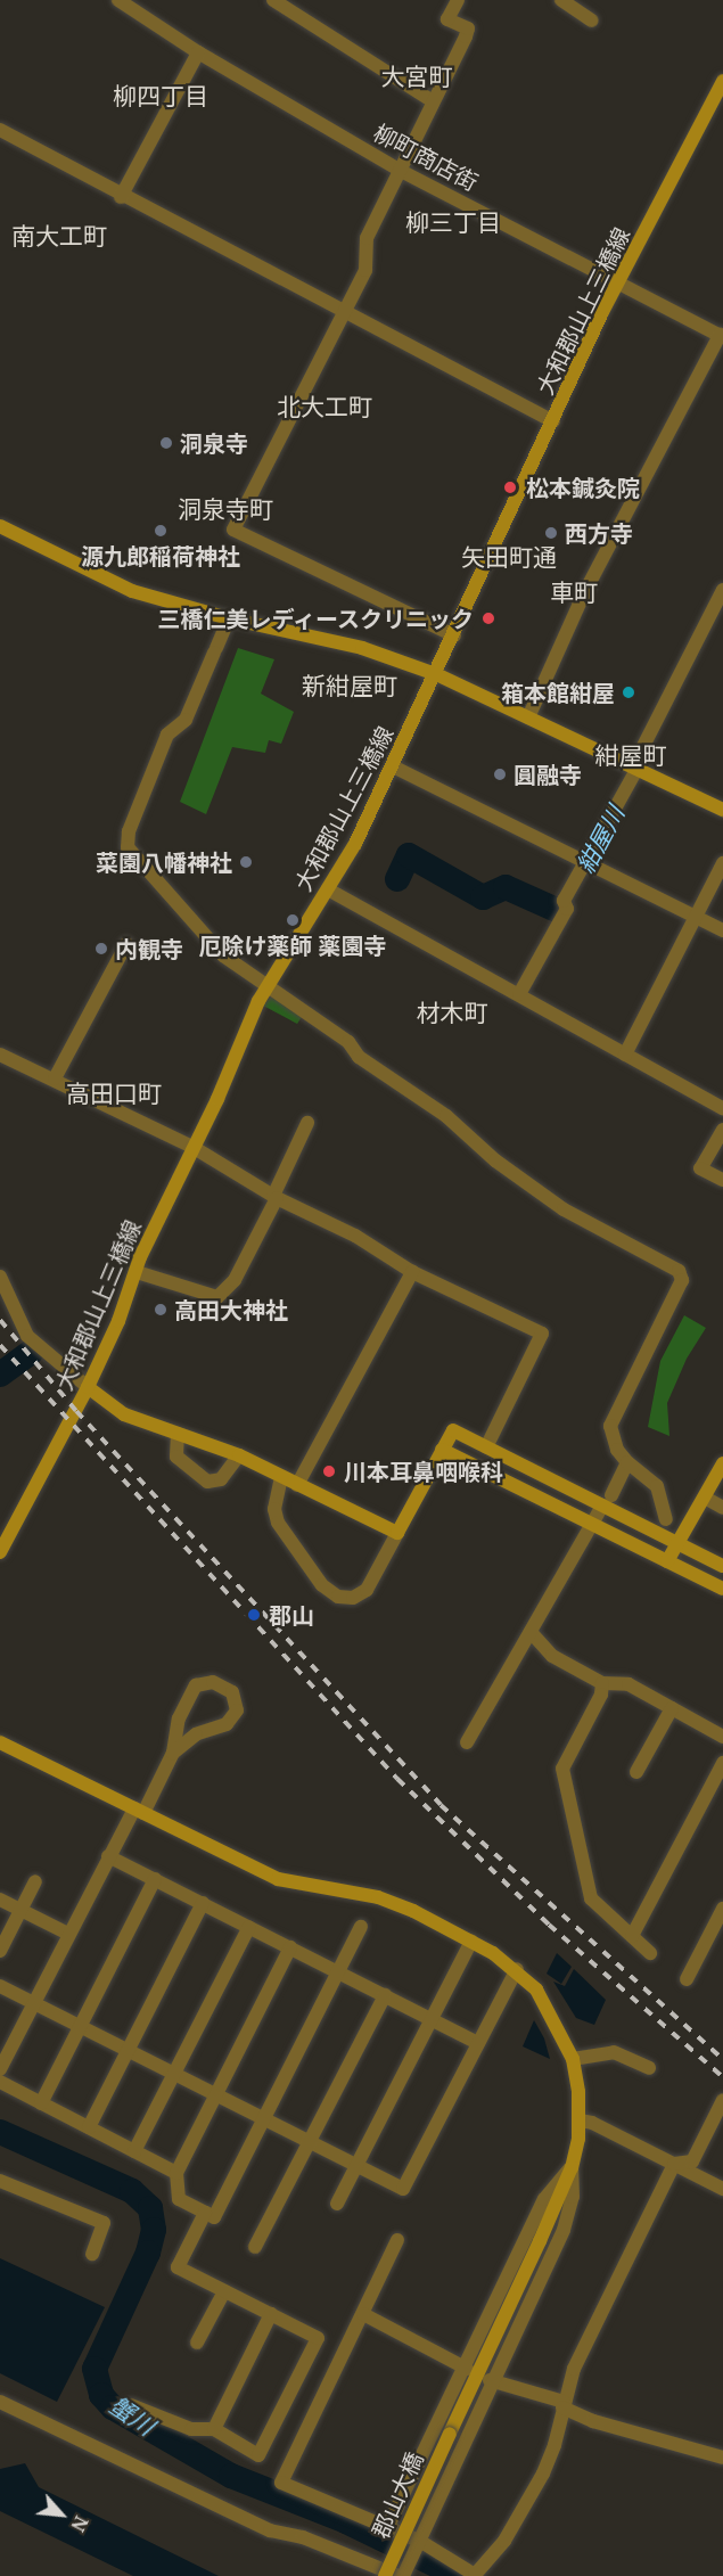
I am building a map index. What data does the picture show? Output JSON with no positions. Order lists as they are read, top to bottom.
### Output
{
  "streets": {
    "street": ["柳町商店街", "大和郡山上三橋線", "郡山大橋"]
  },
  "crossings": [
    ["柳町商店街", "大和郡山上三橋線"]
  ],
  "districts": [
    "大宮町",
    "柳四丁目",
    "柳三丁目",
    "南大工町",
    "北大工町",
    "洞泉寺町",
    "矢田町通",
    "車町",
    "新紺屋町",
    "紺屋町",
    "材木町",
    "高田口町"
  ],
  "water": ["紺屋川", "蟹川"],
  "places": [
    "洞泉寺",
    "松本鍼灸院",
    "源九郎稲荷神社",
    "西方寺",
    "三橋仁美レディースクリニック",
    "箱本館紺屋",
    "圓融寺",
    "菜園八幡神社",
    "厄除け薬師 薬園寺",
    "内観寺",
    "高田大神社",
    "川本耳鼻咽喉科",
    "郡山"
  ],
  "north": "bottom right"
}
